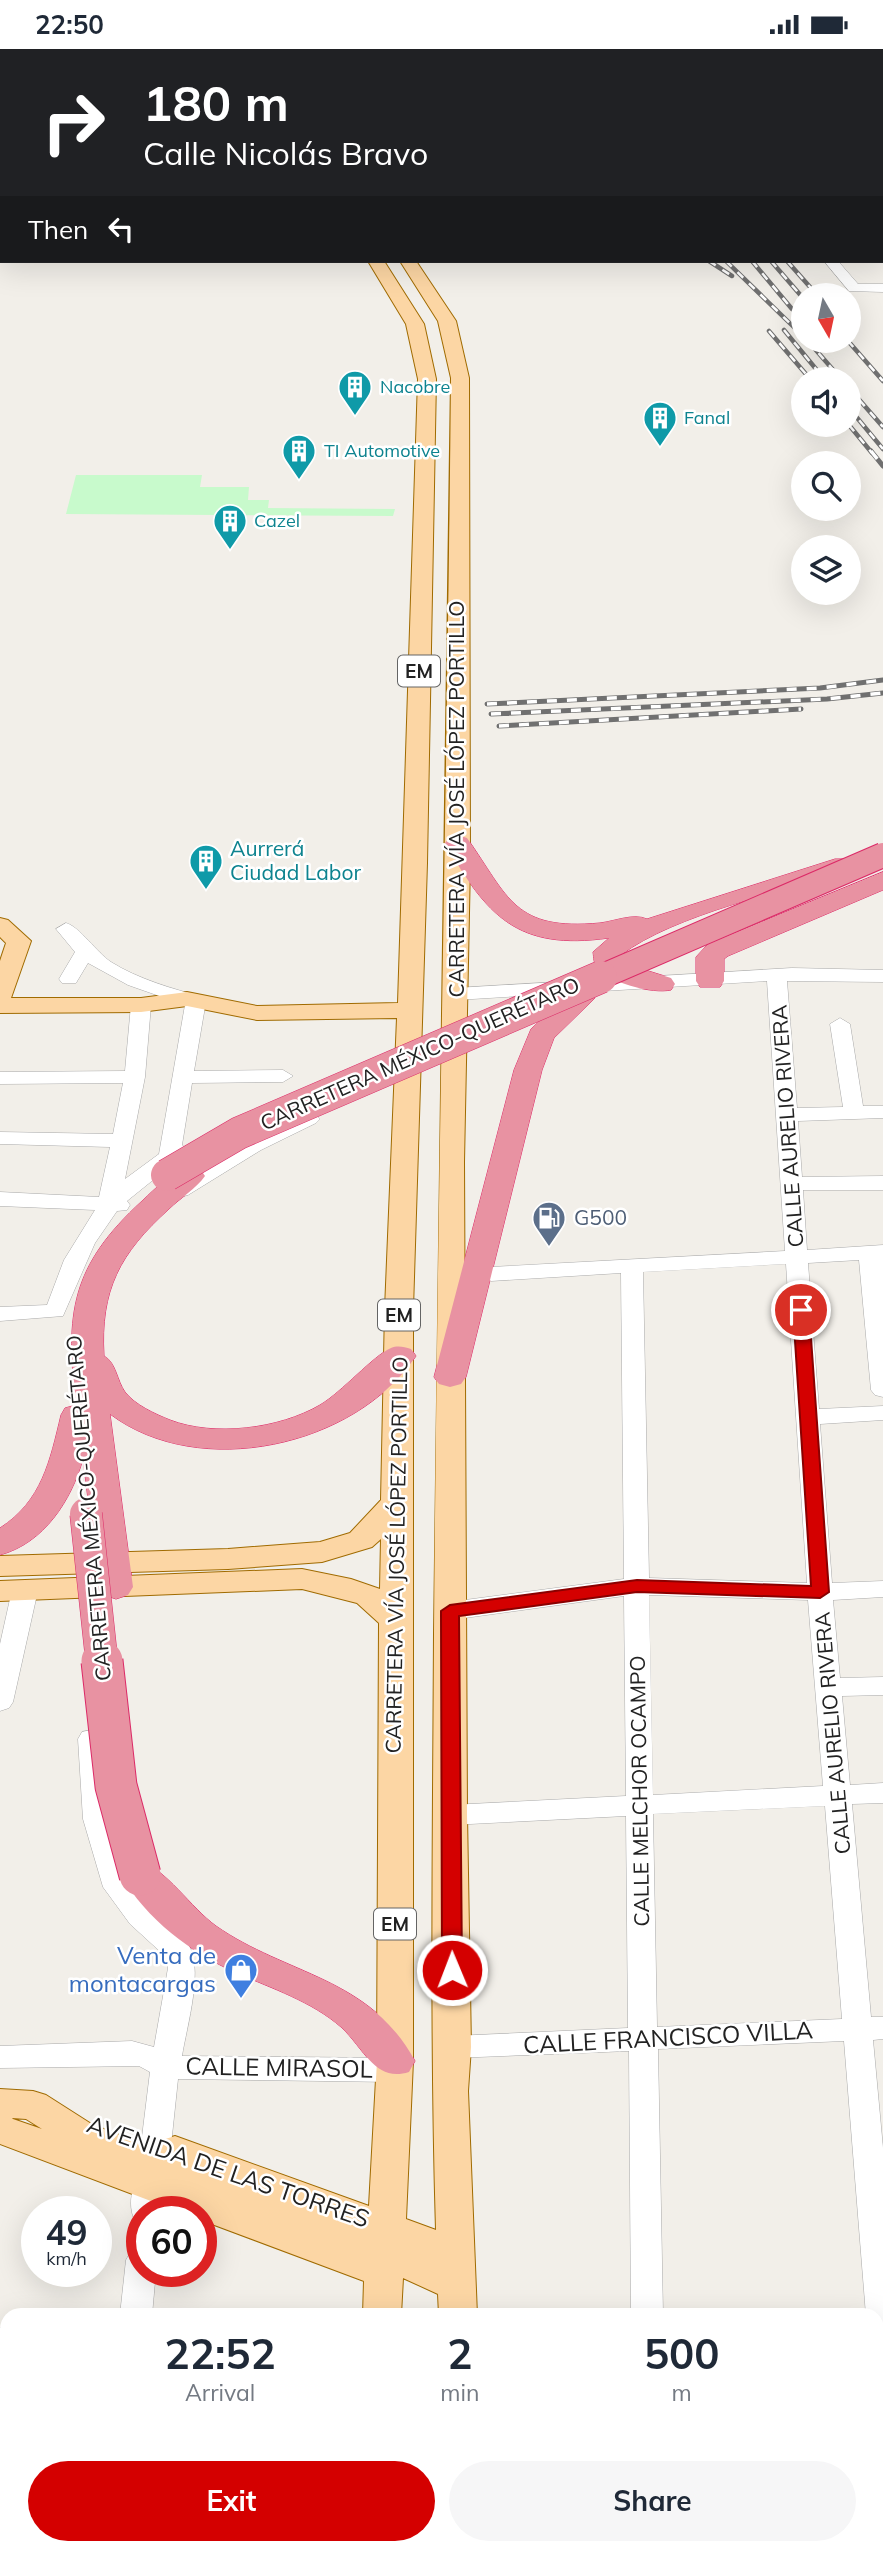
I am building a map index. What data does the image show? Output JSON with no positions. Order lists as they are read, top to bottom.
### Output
{
  "streets": {
    "highway": ["CARRETERA MÉXICO-QUERÉTARO"],
    "main road": ["EM", "CARRETERA VÍA JOSÉ LÓPEZ PORTILLO", "AVENIDA DE LAS TORRES"],
    "street": [
      "CALLE AURELIO RIVERA",
      "CALLE MELCHOR OCAMPO",
      "CALLE FRANCISCO VILLA",
      "CALLE MIRASOL"
    ]
  },
  "crossings": [
    ["CARRETERA VÍA JOSÉ LÓPEZ PORTILLO", "CARRETERA MÉXICO-QUERÉTARO"],
    ["CARRETERA VÍA JOSÉ LÓPEZ PORTILLO", "CALLE FRANCISCO VILLA"],
    ["CARRETERA VÍA JOSÉ LÓPEZ PORTILLO", "CALLE MIRASOL"],
    ["CARRETERA VÍA JOSÉ LÓPEZ PORTILLO", "AVENIDA DE LAS TORRES"],
    ["CARRETERA MÉXICO-QUERÉTARO", "CALLE MIRASOL"],
    ["CALLE AURELIO RIVERA", "CALLE FRANCISCO VILLA"],
    ["CALLE MELCHOR OCAMPO", "CALLE FRANCISCO VILLA"]
  ],
  "places": {
    "building": [
      "Nacobre",
      "Fanal",
      "TI Automotive",
      "Cazel",
      "Aurrerá Ciudad Labor"
    ],
    "fuel station": ["G500"],
    "shop": ["Venta de montacargas"]
  },
  "north": "bottom",
  "page": {
    "status": "22:50",
    "turn": ["180 m", "Calle Nicolás Bravo"],
    "then": "Then",
    "speed": "49 km/h",
    "limit": "60",
    "eta": [
      "22:52",
      "Arrival",
      "2",
      "min",
      "500",
      "m"
    ],
    "buttons": ["Exit", "Share"]
  }
}
